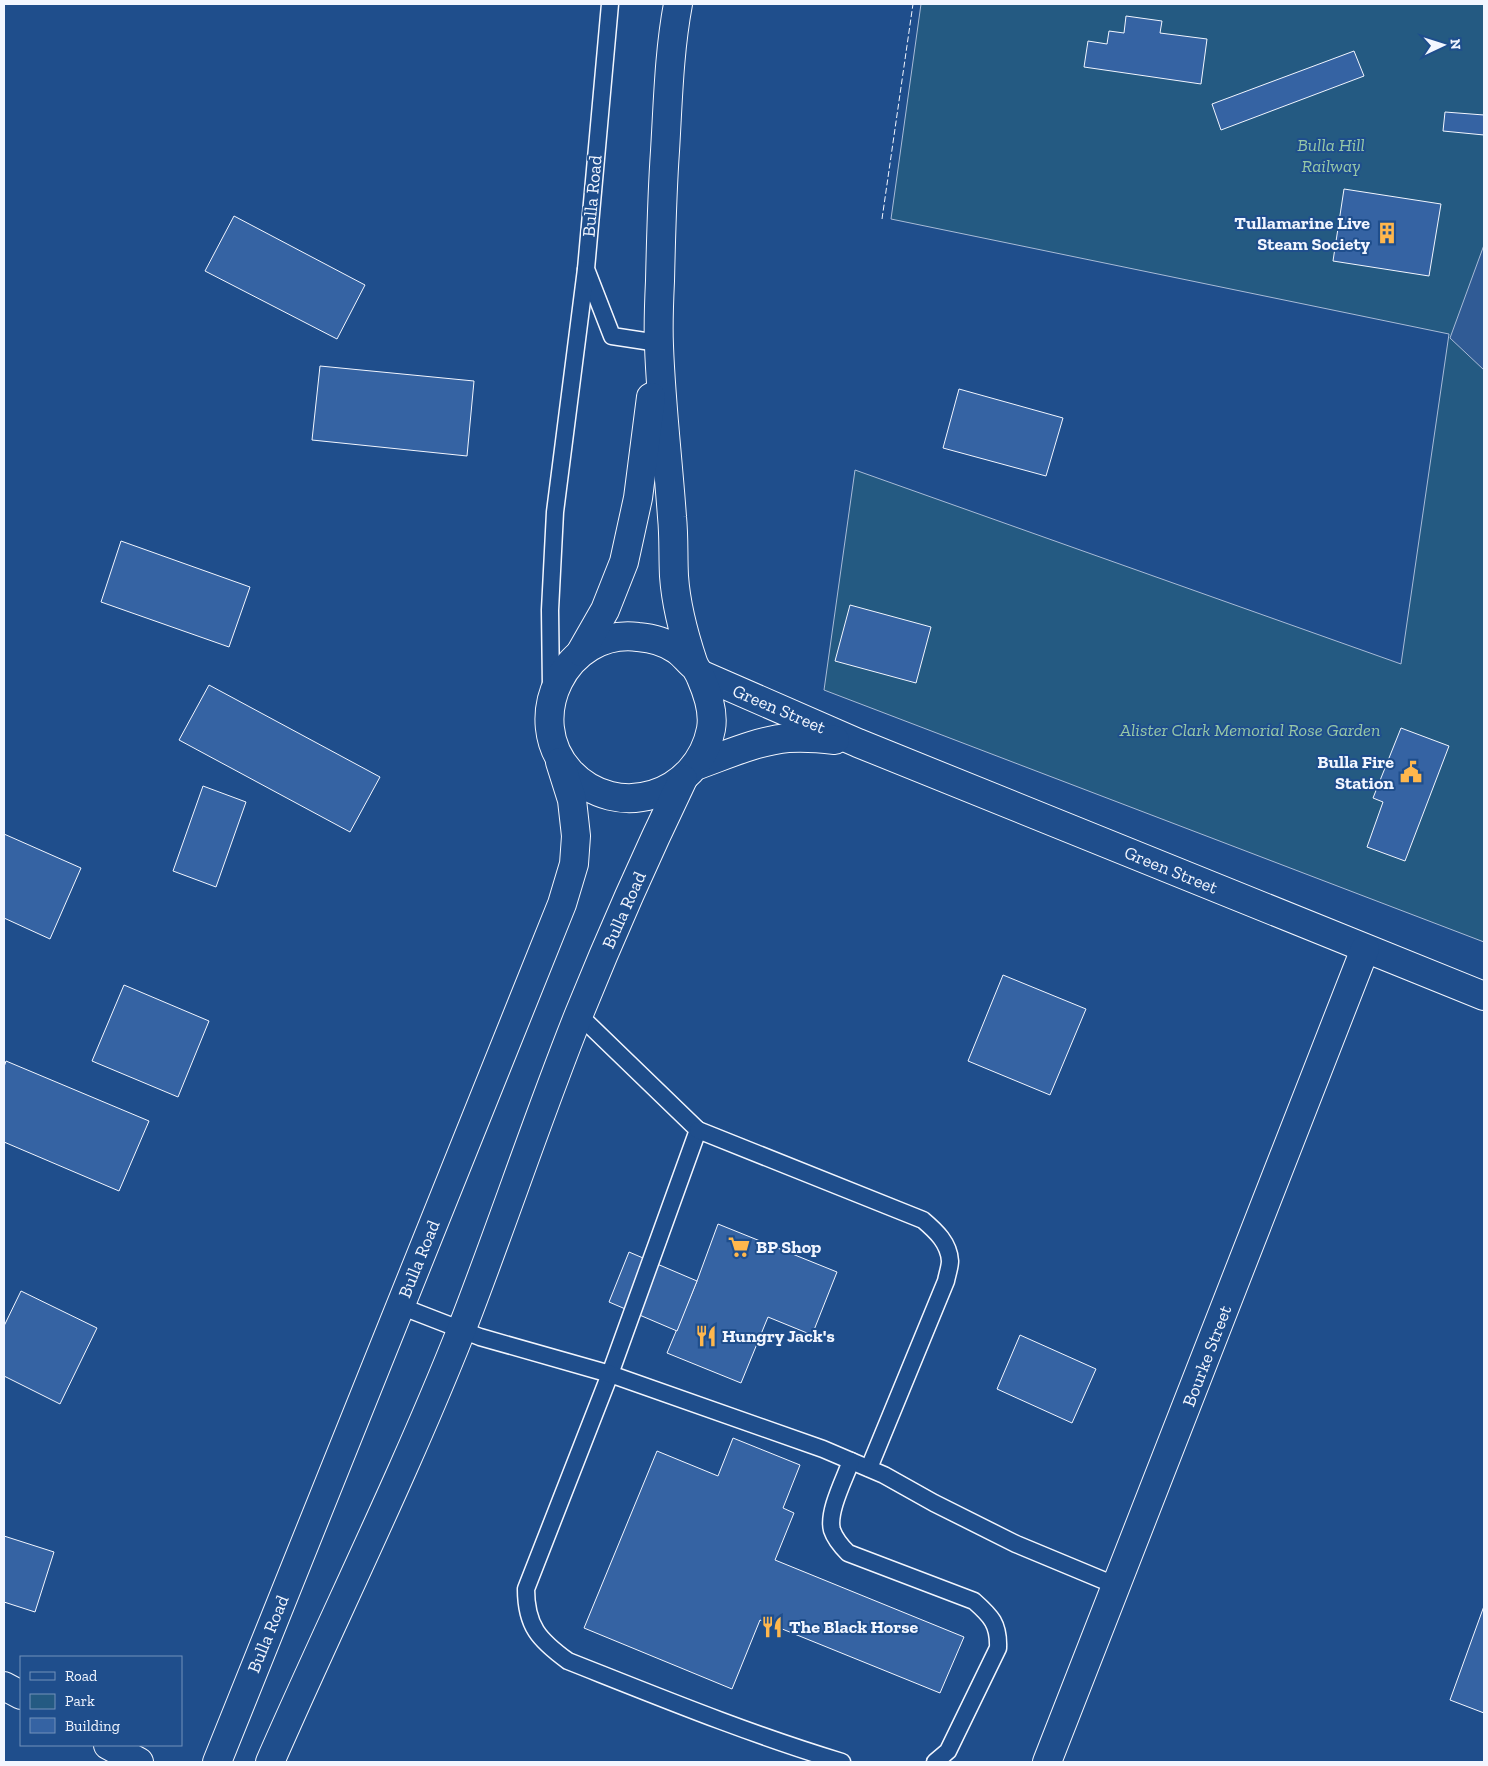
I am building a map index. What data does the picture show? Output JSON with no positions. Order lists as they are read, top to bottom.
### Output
{
  "streets": {
    "main road": ["Bulla Road", "Green Street", "Bourke Street"]
  },
  "crossings": [
    ["Bulla Road", "Green Street"],
    ["Green Street", "Bourke Street"]
  ],
  "parks": ["Bulla Hill Railway", "Alister Clark Memorial Rose Garden"],
  "places": {
    "building": ["Tullamarine Live Steam Society"],
    "public building": ["Bulla Fire Station"],
    "supermarket": ["BP Shop"],
    "restaurant": ["Hungry Jack's", "The Black Horse"]
  },
  "legend": ["Road", "Park", "Building"],
  "north": "right"
}
